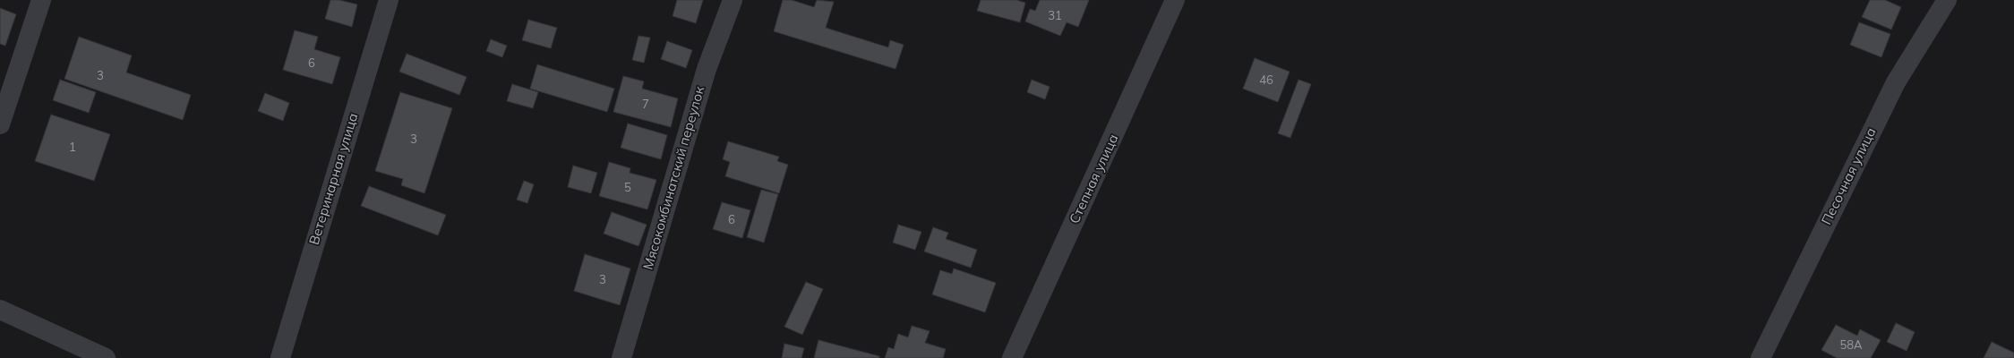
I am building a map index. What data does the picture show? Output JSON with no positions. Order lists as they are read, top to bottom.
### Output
{
  "streets": {
    "street": [
      "Песочная улица",
      "Мясокомбинатский переулок",
      "Ветеринарная улица",
      "Степная улица"
    ]
  },
  "house_numbers": [
    "31",
    "6",
    "3",
    "46",
    "7",
    "3",
    "1",
    "5",
    "6",
    "3",
    "58А"
  ]
}
